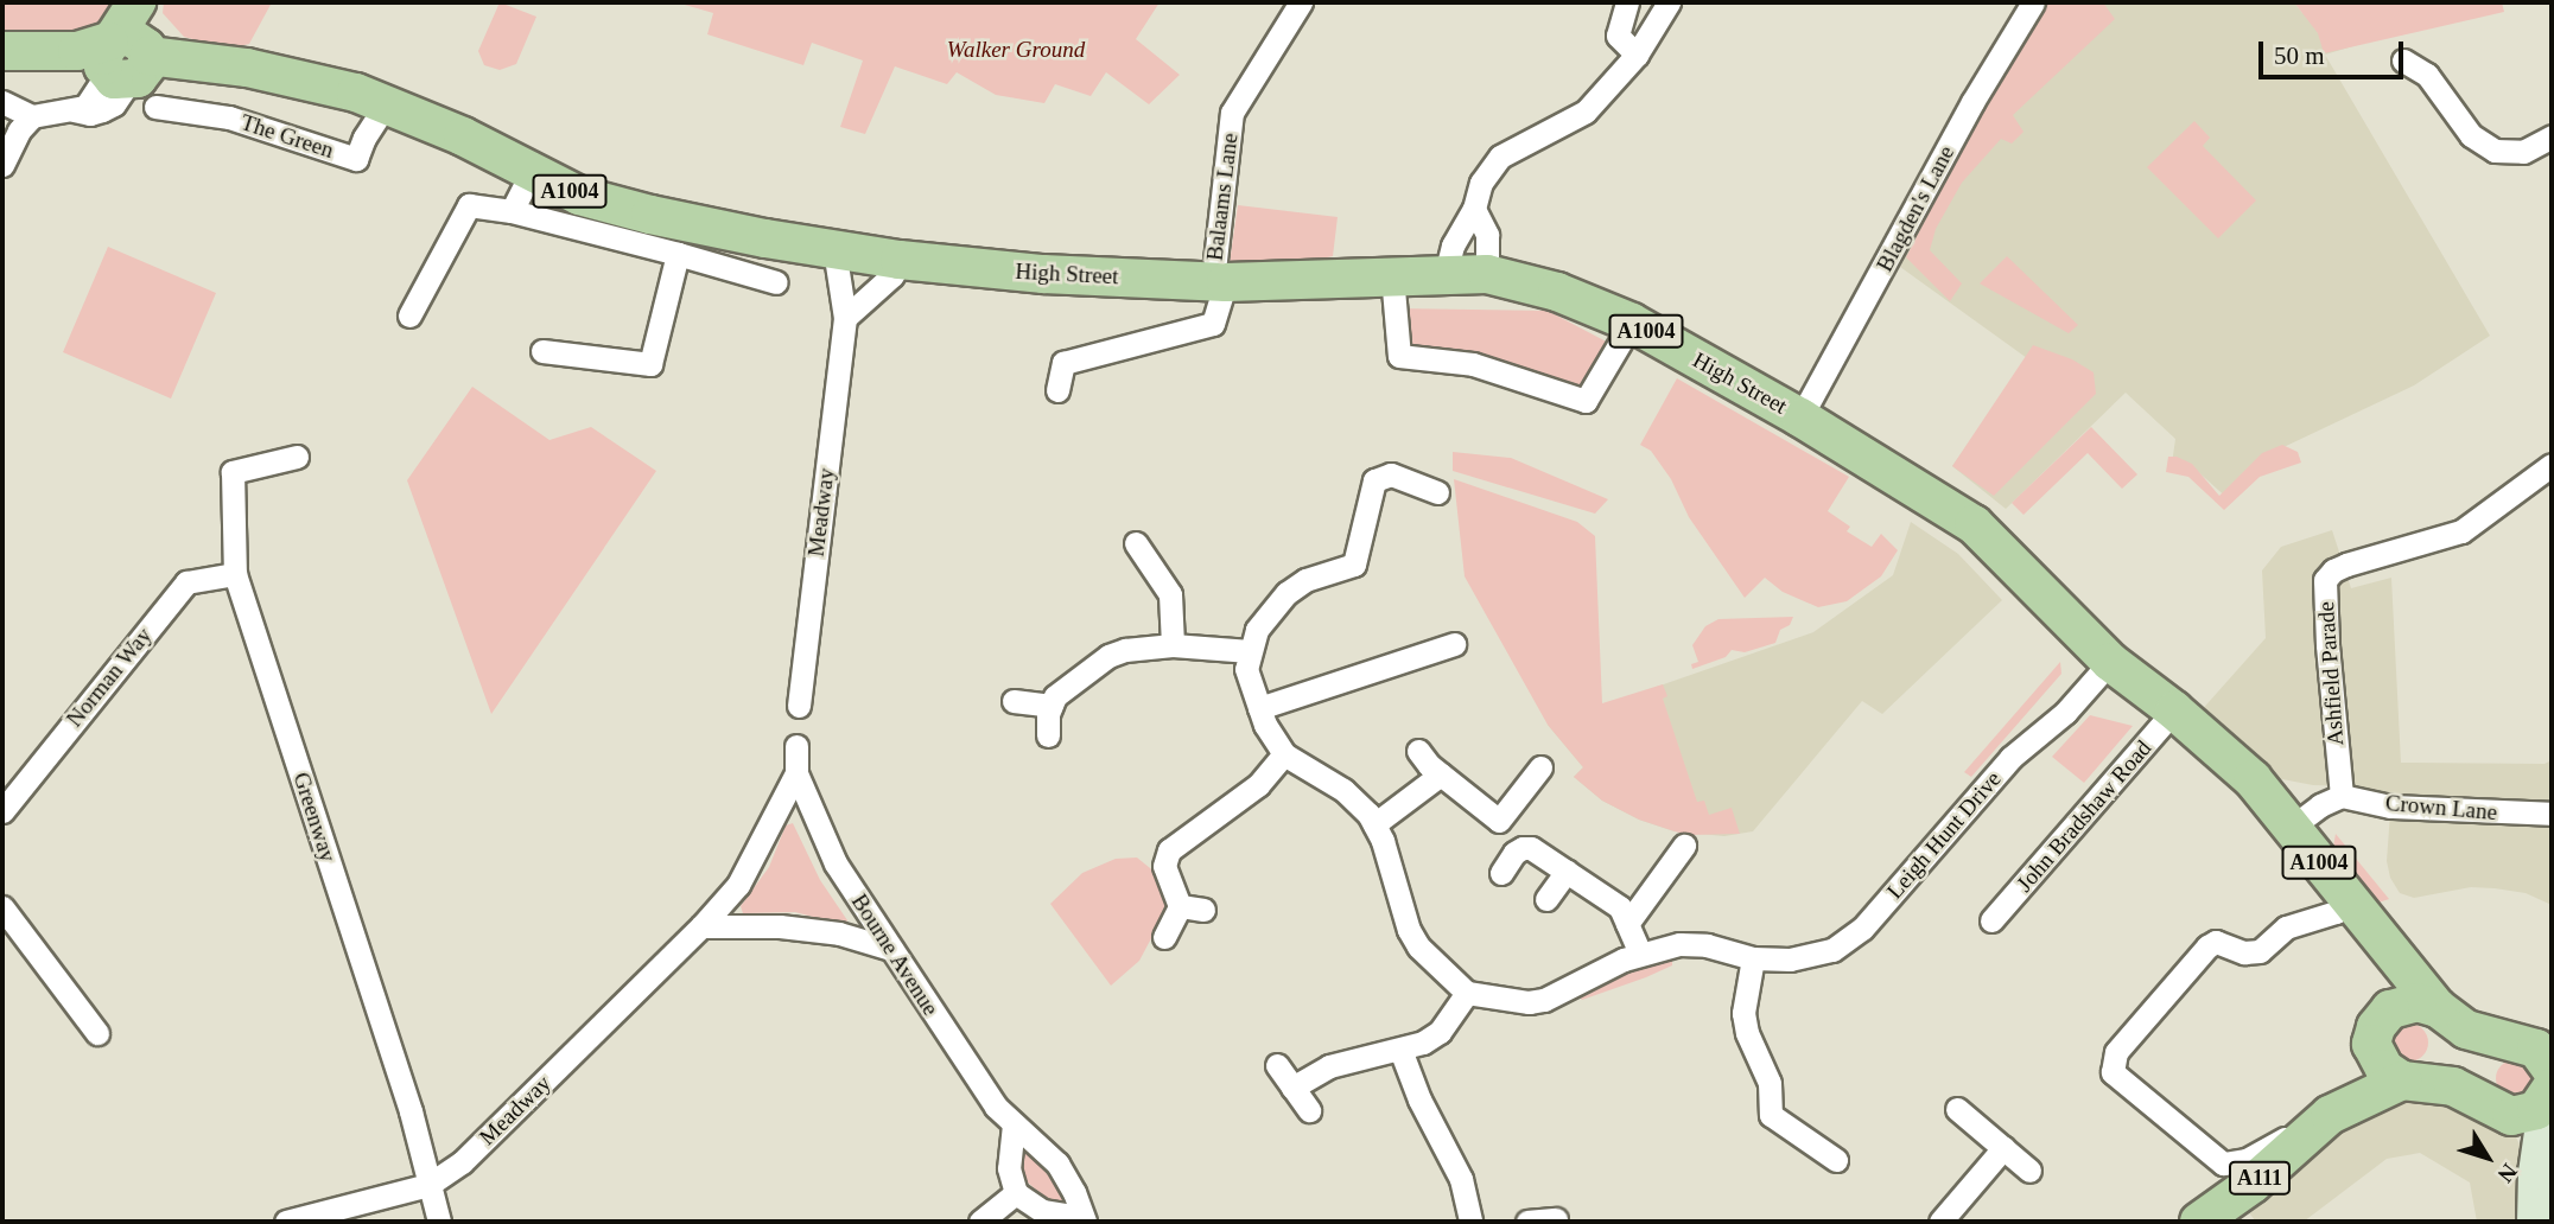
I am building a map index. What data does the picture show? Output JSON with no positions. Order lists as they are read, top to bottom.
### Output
{
  "streets": {
    "main road": ["A1004", "High Street", "A111"],
    "street": [
      "The Green",
      "Balaams Lane",
      "Blagden's Lane",
      "Meadway",
      "Ashfield Parade",
      "Norman Way",
      "Crown Lane",
      "John Bradshaw Road",
      "Greenway",
      "Leigh Hunt Drive",
      "Bourne Avenue"
    ]
  },
  "crossings": [
    ["The Green", "A1004"],
    ["A1004", "High Street"],
    ["A1004", "Meadway"],
    ["Balaams Lane", "High Street"],
    ["Blagden's Lane", "High Street"],
    ["High Street", "John Bradshaw Road"],
    ["High Street", "Leigh Hunt Drive"],
    ["High Street", "A111"],
    ["Meadway", "Greenway"],
    ["Meadway", "Bourne Avenue"],
    ["Ashfield Parade", "Crown Lane"],
    ["Norman Way", "Greenway"]
  ],
  "parks": ["Walker Ground"],
  "scale_bar": "50 m",
  "north": "bottom right"
}
